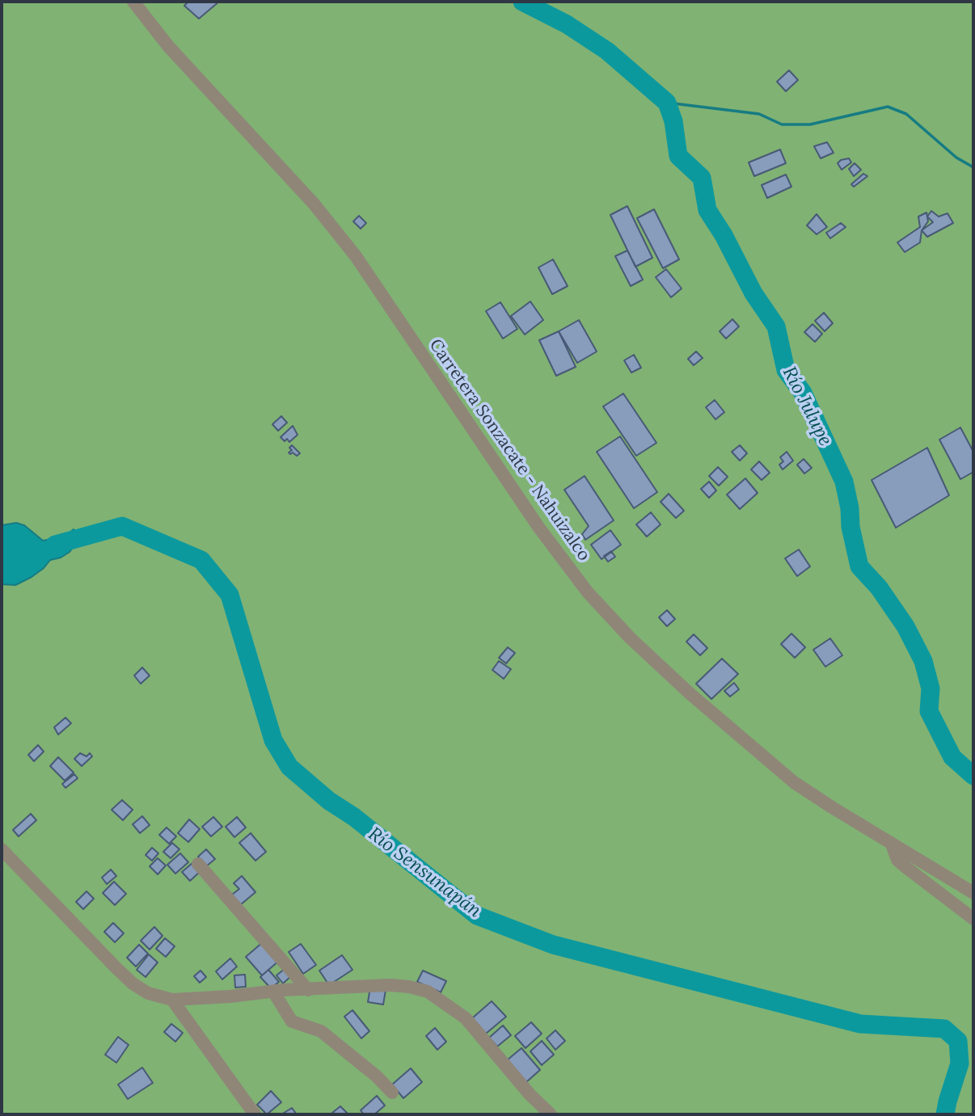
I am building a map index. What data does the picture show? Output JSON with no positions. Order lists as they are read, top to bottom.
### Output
{
  "streets": {
    "street": ["Carretera Sonzacate - Nahuizalco"]
  },
  "water": ["Río Julupe", "Río Sensunapán"]
}
